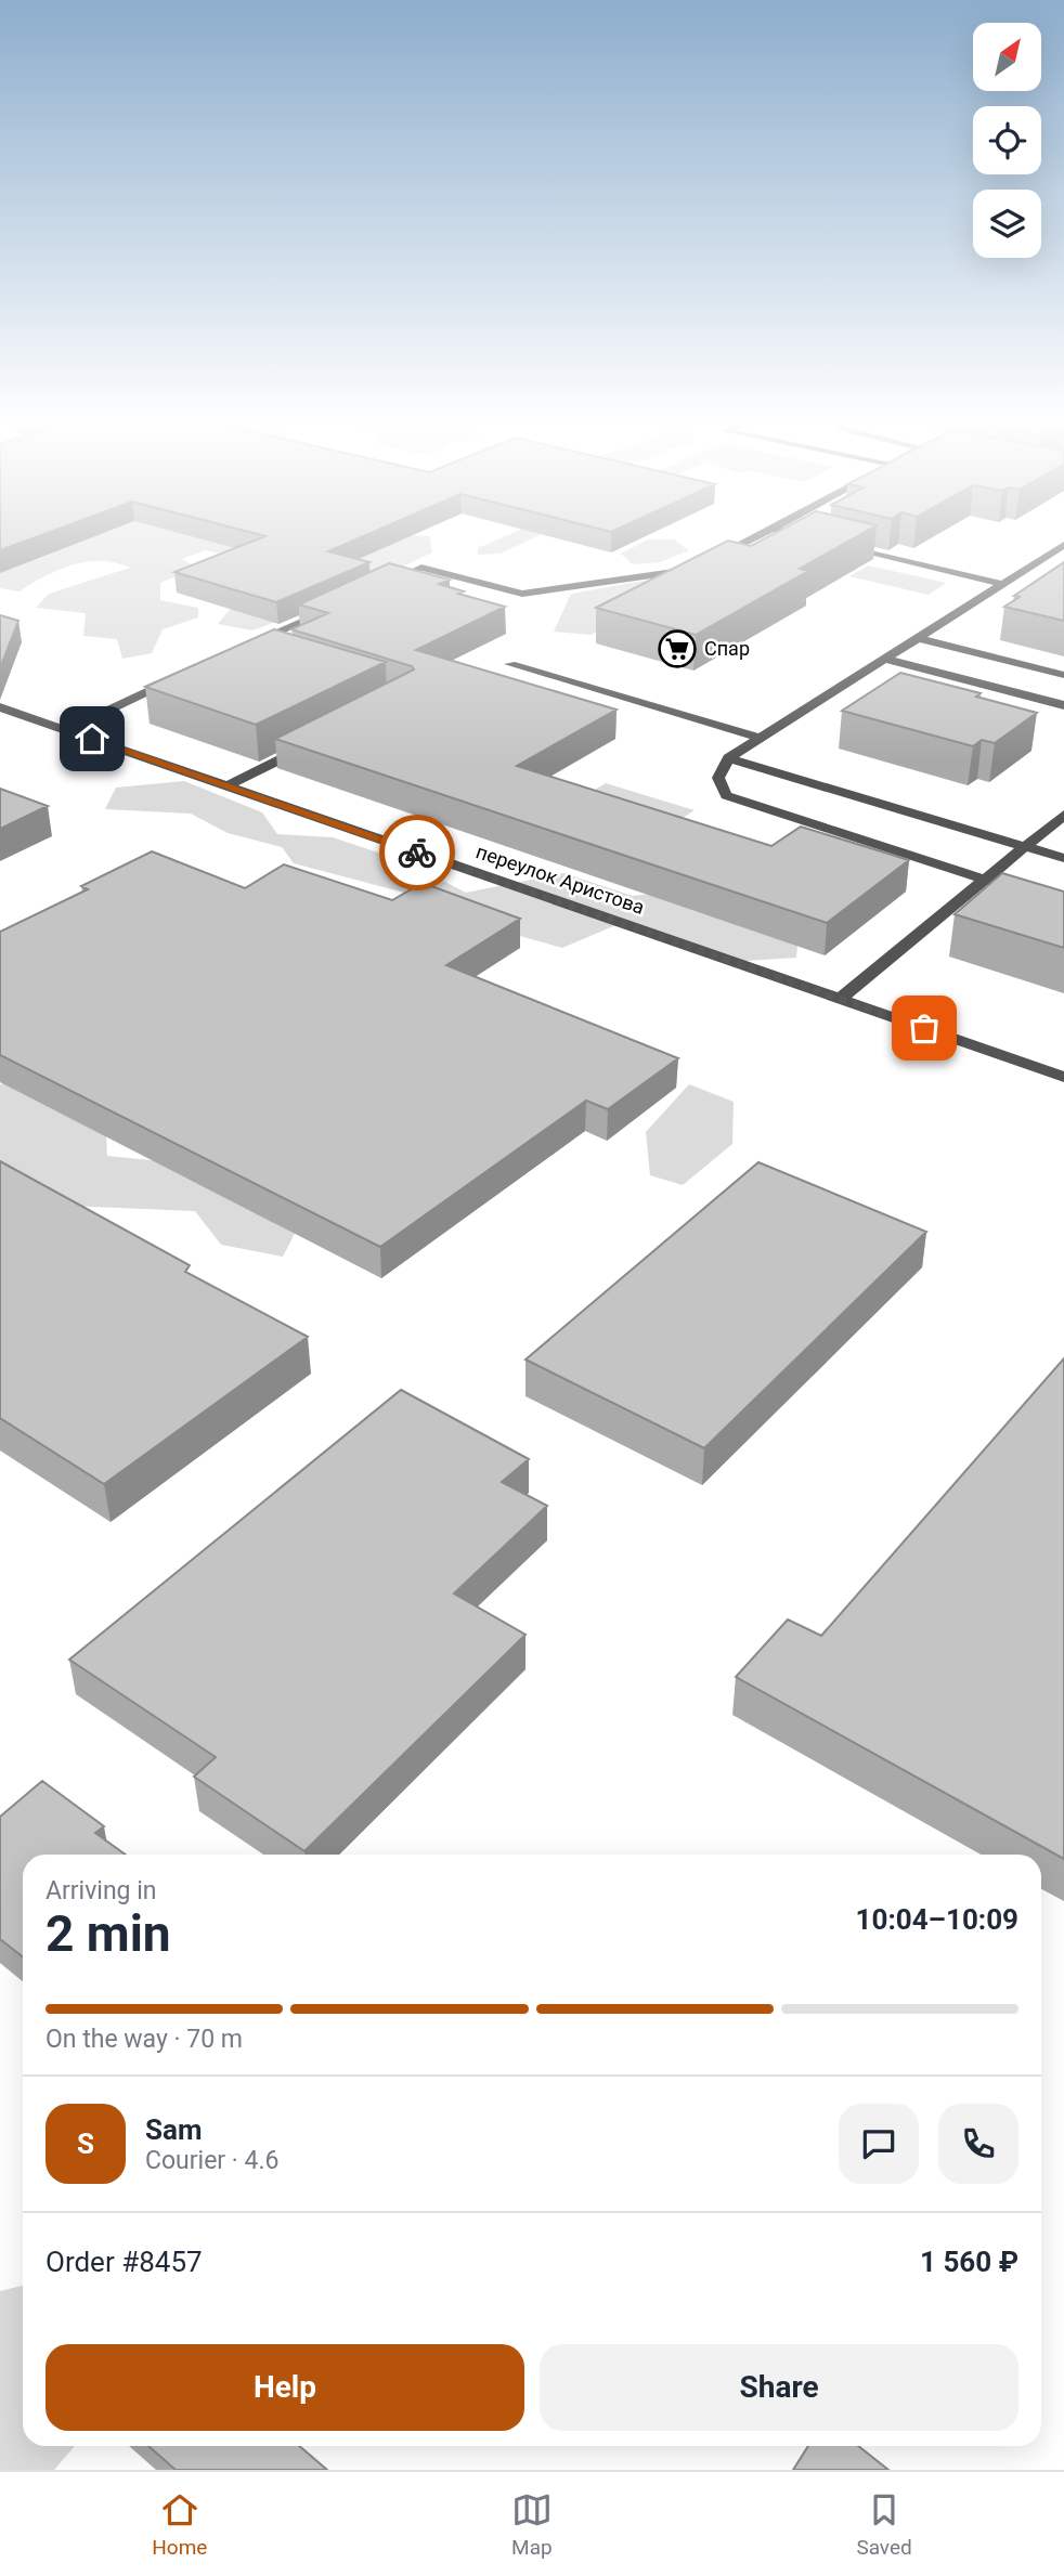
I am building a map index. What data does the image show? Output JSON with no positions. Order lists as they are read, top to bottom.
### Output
{
  "streets": {
    "street": ["переулок Аристова"]
  },
  "places": {
    "supermarket": ["Спар"]
  },
  "north": "top right",
  "page": {
    "heading": ["2 min", "Arriving in", "10:04–10:09"],
    "panel": [
      "Sam",
      "Courier · 4.6",
      "Order #8457",
      "1 560 ₽"
    ],
    "bar": "On the way · 70 m",
    "round": "S",
    "buttons": ["Help", "Share"],
    "tabs": ["Home", "Map", "Saved"]
  }
}
